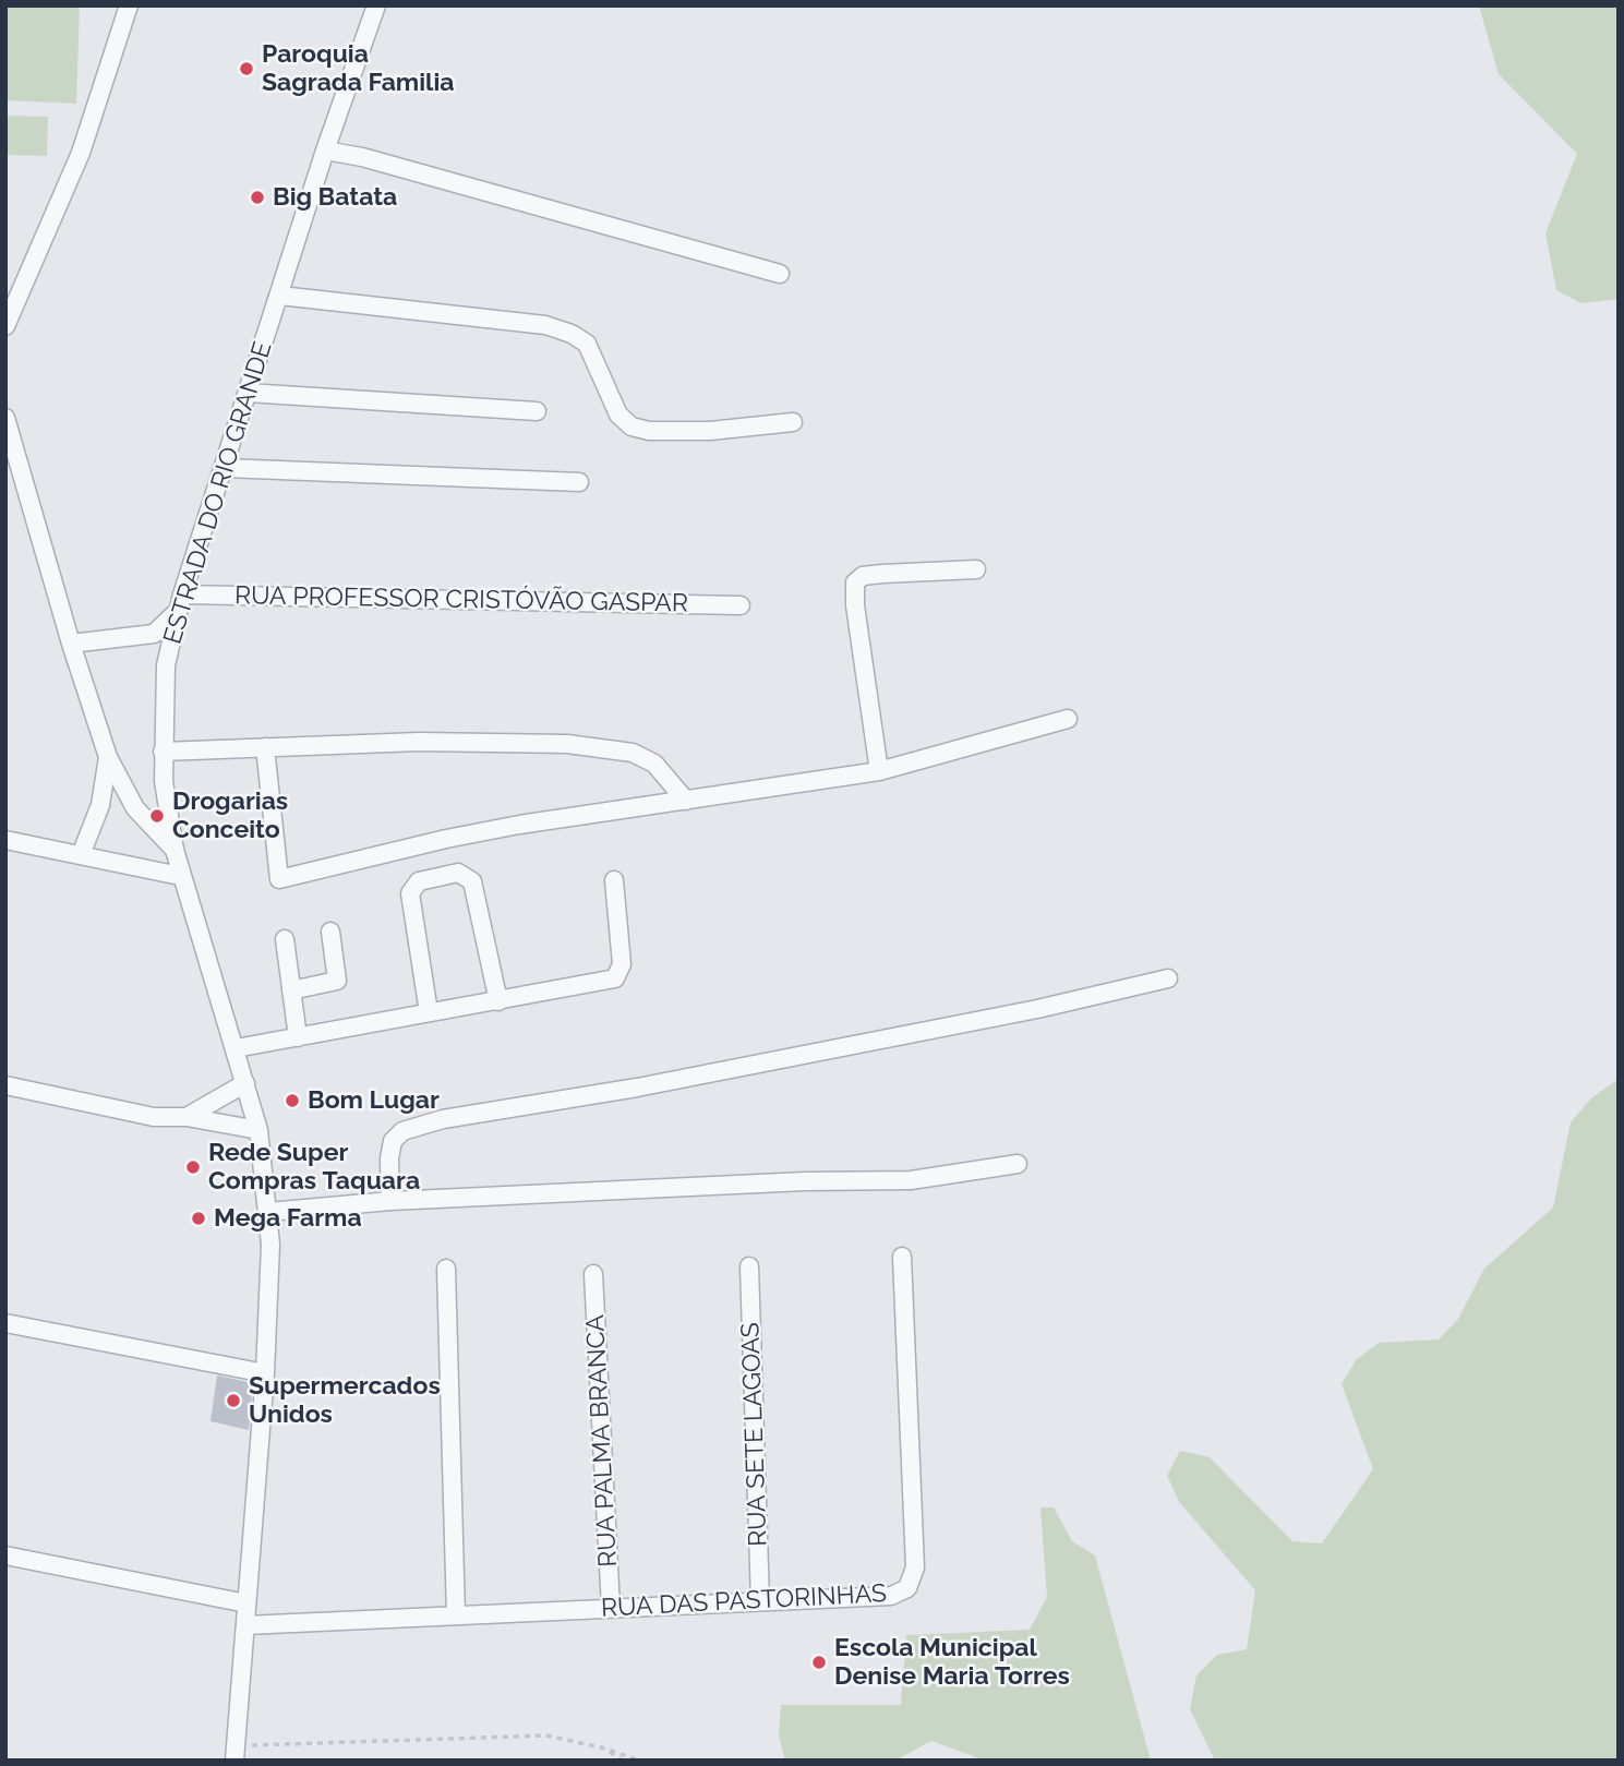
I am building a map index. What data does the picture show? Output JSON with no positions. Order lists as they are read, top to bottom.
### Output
{
  "streets": {
    "street": [
      "ESTRADA DO RIO GRANDE",
      "RUA PROFESSOR CRISTÓVÃO GASPAR",
      "RUA SETE LAGOAS",
      "RUA PALMA BRANCA",
      "RUA DAS PASTORINHAS"
    ]
  },
  "crossings": [
    ["ESTRADA DO RIO GRANDE", "RUA PROFESSOR CRISTÓVÃO GASPAR"],
    ["ESTRADA DO RIO GRANDE", "RUA DAS PASTORINHAS"],
    ["RUA SETE LAGOAS", "RUA DAS PASTORINHAS"],
    ["RUA PALMA BRANCA", "RUA DAS PASTORINHAS"]
  ],
  "places": [
    "Paroquia Sagrada Familia",
    "Big Batata",
    "Drogarias Conceito",
    "Bom Lugar",
    "Rede Super Compras Taquara",
    "Mega Farma",
    "Supermercados Unidos",
    "Escola Municipal Denise Maria Torres"
  ]
}
